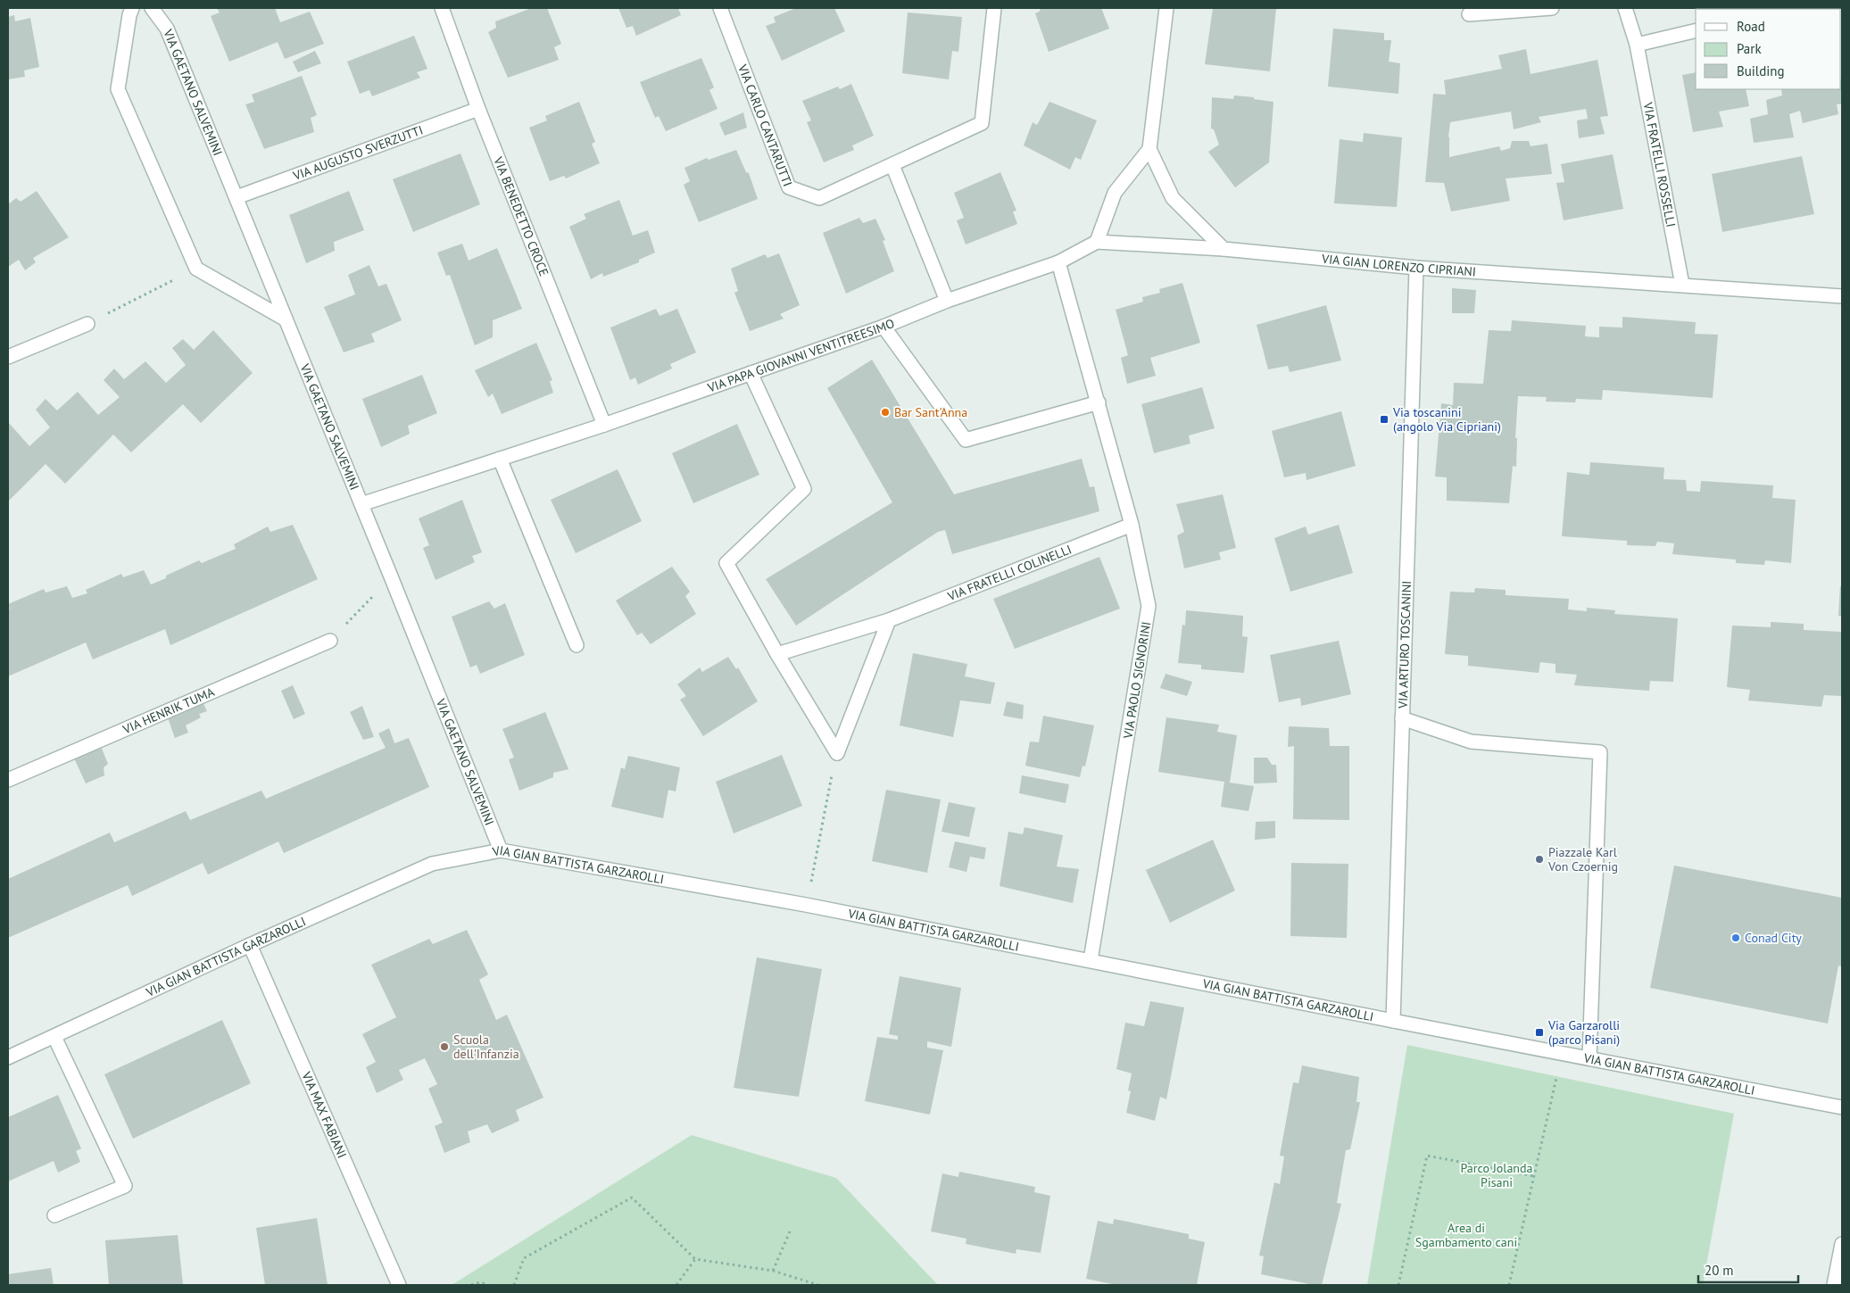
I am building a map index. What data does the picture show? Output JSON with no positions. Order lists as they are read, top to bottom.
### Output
{
  "streets": {
    "street": [
      "VIA GAETANO SALVEMINI",
      "VIA CARLO CANTARUTTI",
      "VIA AUGUSTO SVERZUTTI",
      "VIA FRATELLI ROSSELLI",
      "VIA BENEDETTO CROCE",
      "VIA GIAN LORENZO CIPRIANI",
      "VIA PAPA GIOVANNI VENTITREESIMO",
      "VIA FRATELLI COLINELLI",
      "VIA ARTURO TOSCANINI",
      "VIA PAOLO SIGNORINI",
      "VIA HENRIK TUMA",
      "VIA GIAN BATTISTA GARZAROLLI",
      "VIA MAX FABIANI"
    ]
  },
  "crossings": [
    ["VIA GAETANO SALVEMINI", "VIA AUGUSTO SVERZUTTI"],
    ["VIA GAETANO SALVEMINI", "VIA PAPA GIOVANNI VENTITREESIMO"],
    ["VIA GAETANO SALVEMINI", "VIA GIAN BATTISTA GARZAROLLI"],
    ["VIA AUGUSTO SVERZUTTI", "VIA BENEDETTO CROCE"],
    ["VIA FRATELLI ROSSELLI", "VIA GIAN LORENZO CIPRIANI"],
    ["VIA BENEDETTO CROCE", "VIA PAPA GIOVANNI VENTITREESIMO"],
    ["VIA GIAN LORENZO CIPRIANI", "VIA ARTURO TOSCANINI"],
    ["VIA PAPA GIOVANNI VENTITREESIMO", "VIA PAOLO SIGNORINI"],
    ["VIA FRATELLI COLINELLI", "VIA PAOLO SIGNORINI"],
    ["VIA ARTURO TOSCANINI", "VIA GIAN BATTISTA GARZAROLLI"],
    ["VIA PAOLO SIGNORINI", "VIA GIAN BATTISTA GARZAROLLI"],
    ["VIA GIAN BATTISTA GARZAROLLI", "VIA MAX FABIANI"]
  ],
  "parks": ["Parco Jolanda Pisani", "Area di Sgambamento cani"],
  "places": {
    "other": [
      "Bar Sant'Anna",
      "Piazzale Karl Von Czoernig",
      "Conad City",
      "Scuola dell'Infanzia"
    ],
    "transit": ["Via toscanini (angolo Via Cipriani)", "Via Garzarolli (parco Pisani)"]
  },
  "legend": ["Road", "Park", "Building"],
  "scale_bar": "20 m"
}
